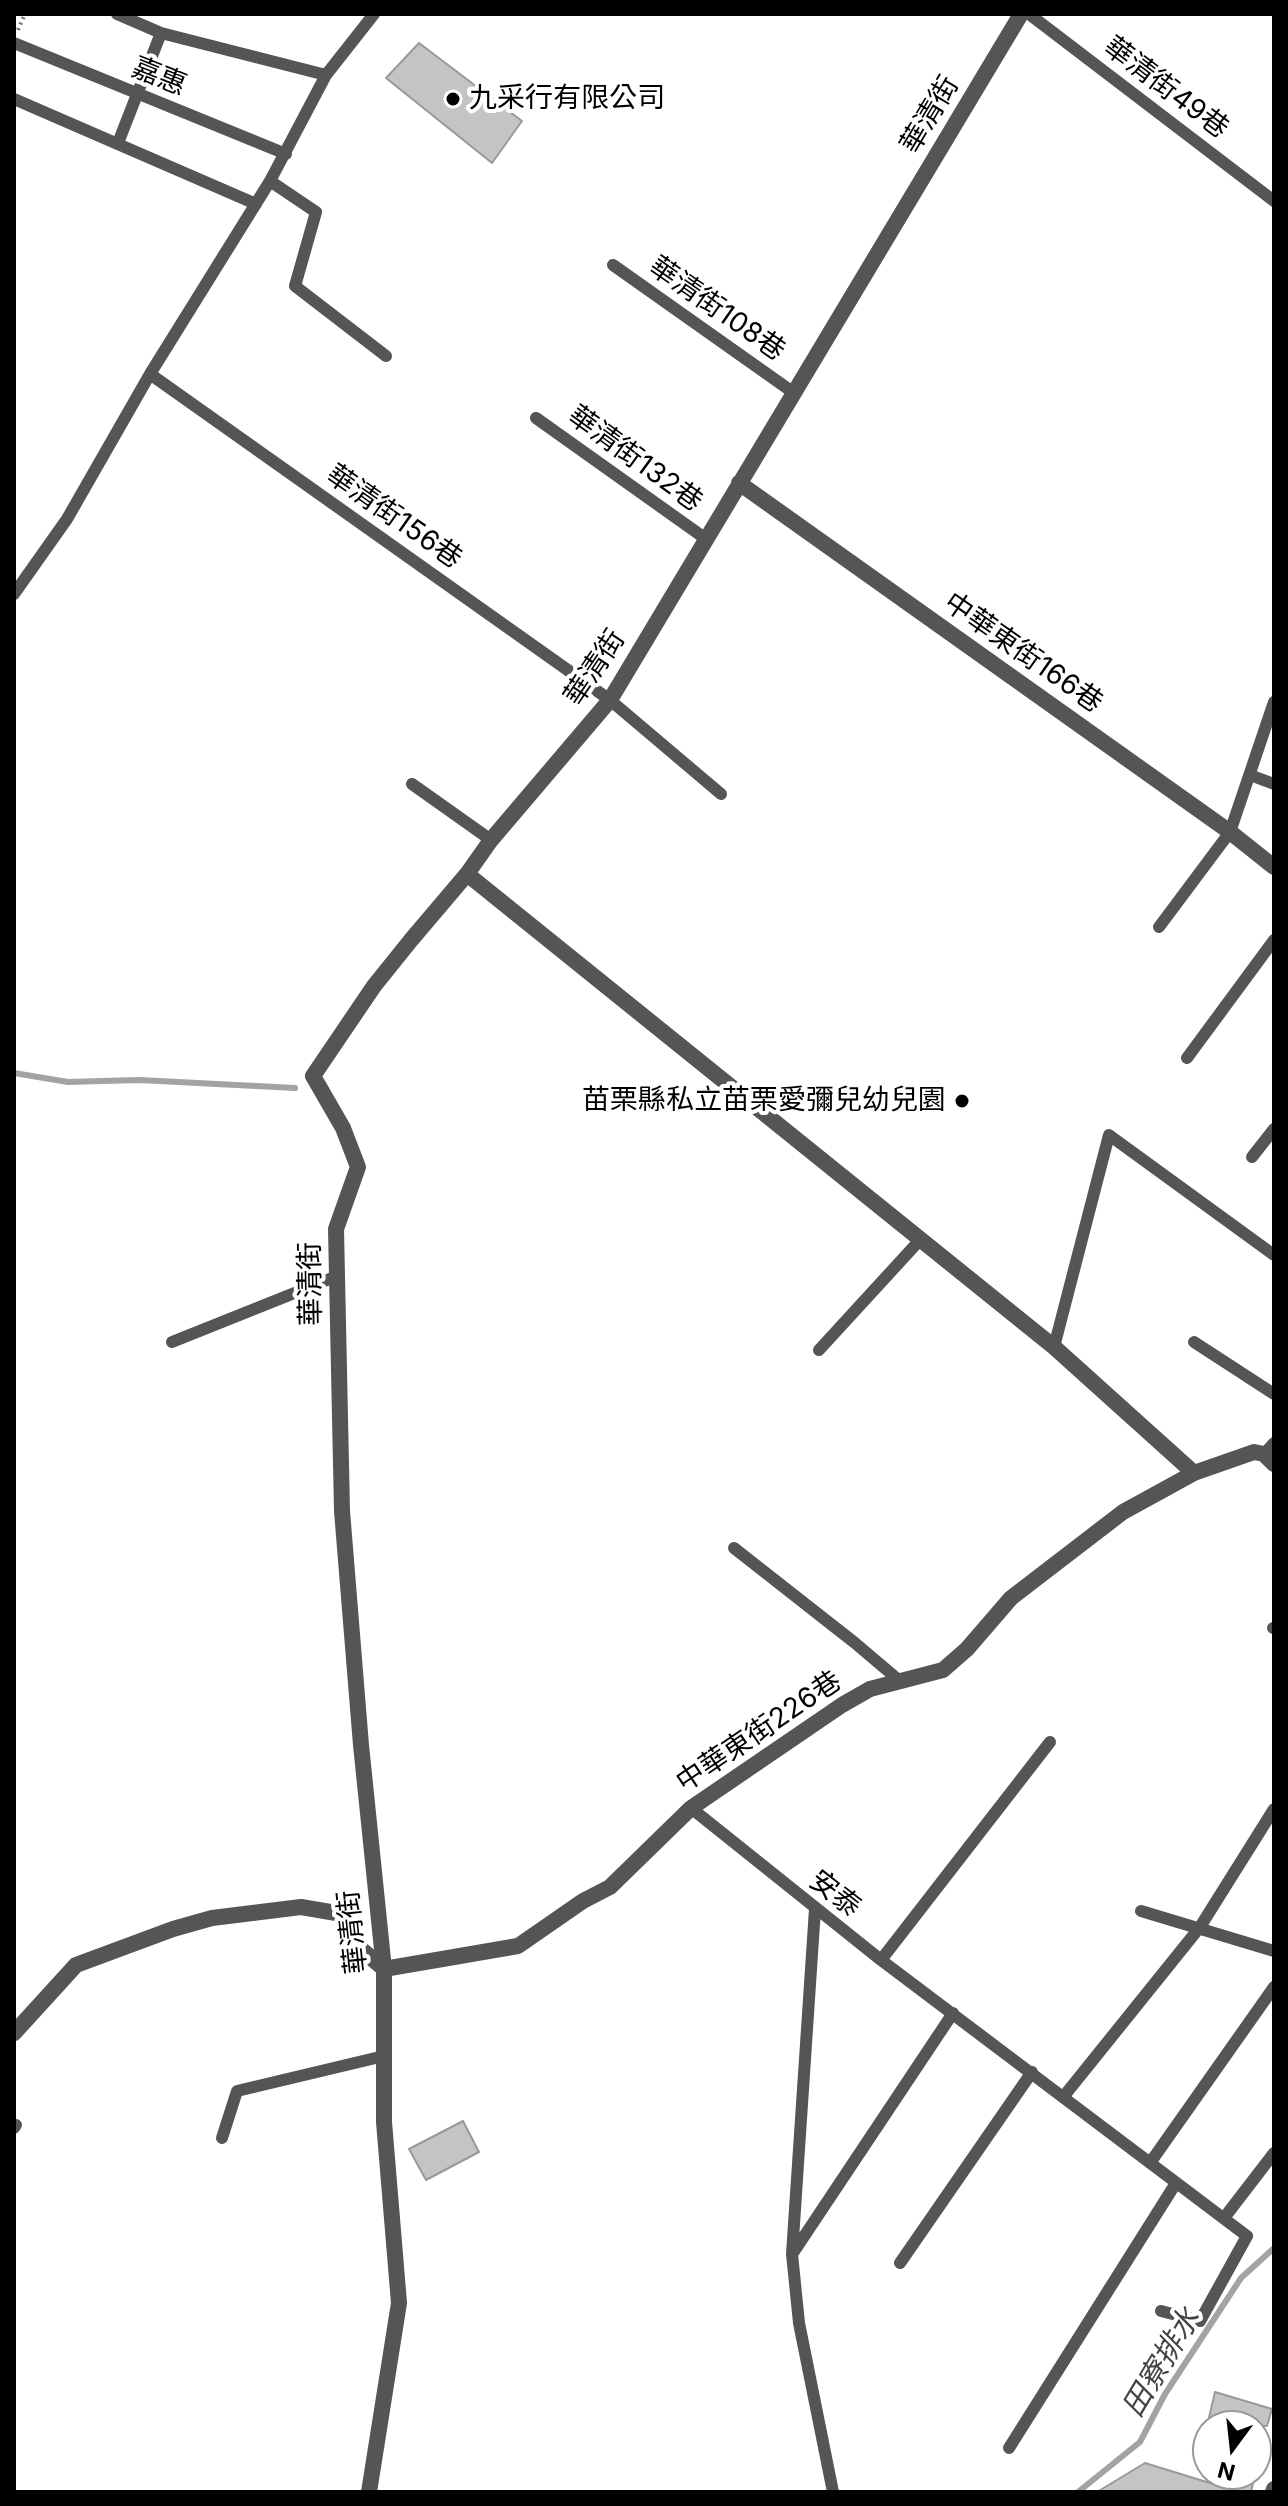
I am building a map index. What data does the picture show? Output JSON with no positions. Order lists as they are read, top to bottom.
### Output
{
  "streets": {
    "street": ["華清街", "中華東街166巷", "中華東街226巷"],
    "lane": [
      "嘉惠",
      "華清街49巷",
      "華清街108巷",
      "華清街132巷",
      "華清街156巷",
      "安泰"
    ]
  },
  "crossings": [
    ["華清街", "華清街108巷"],
    ["華清街", "華清街132巷"],
    ["華清街", "華清街156巷"],
    ["華清街", "中華東街166巷"],
    ["華清街", "中華東街226巷"],
    ["中華東街226巷", "安泰"]
  ],
  "water": ["田寮排水"],
  "places": ["九采行有限公司", "苗栗縣私立苗栗愛彌兒幼兒園"],
  "north": "bottom"
}
